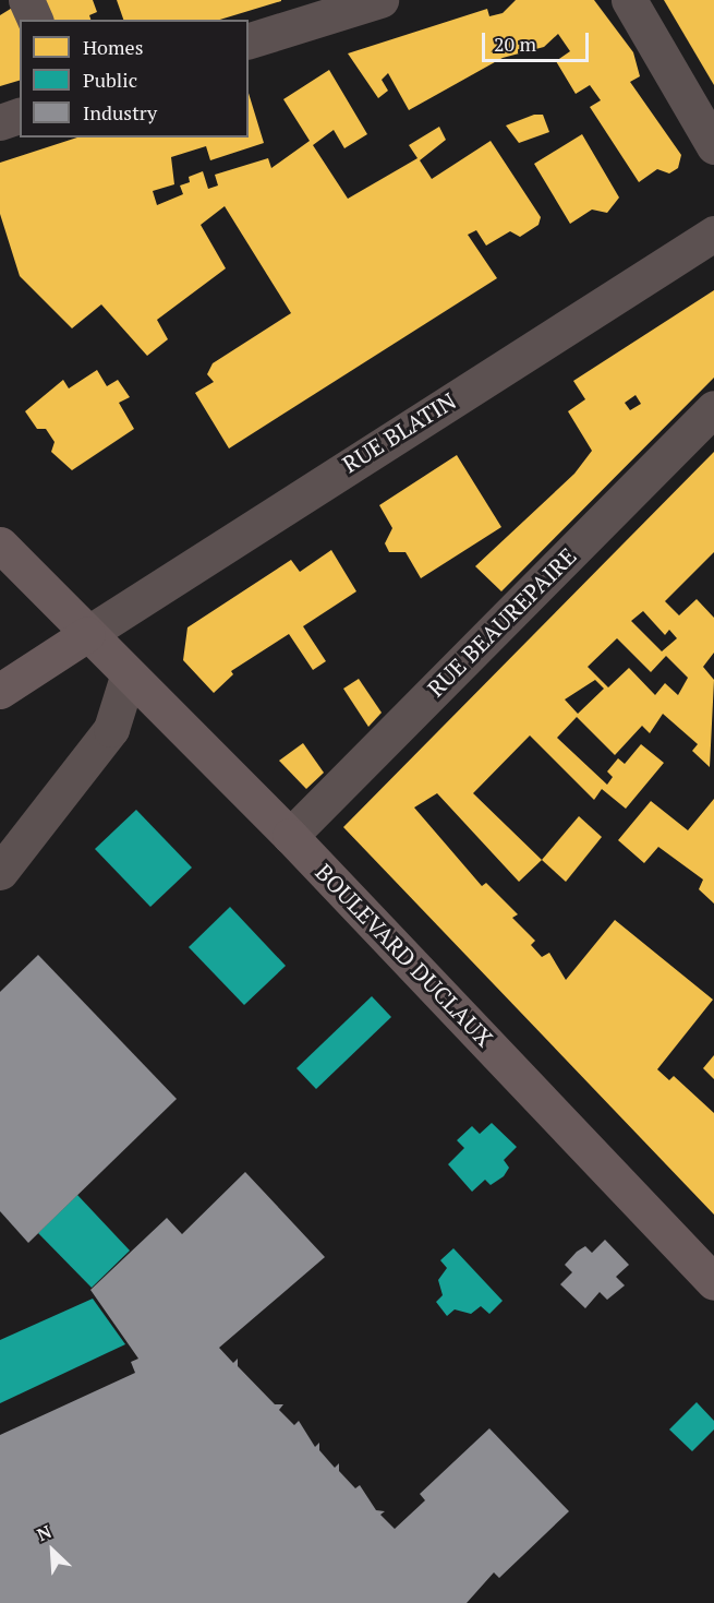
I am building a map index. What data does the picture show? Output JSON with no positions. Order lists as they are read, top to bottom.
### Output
{
  "streets": {
    "main road": ["BOULEVARD DUCLAUX"],
    "street": ["RUE BLATIN", "RUE BEAUREPAIRE"]
  },
  "crossings": [
    ["RUE BLATIN", "BOULEVARD DUCLAUX"],
    ["RUE BEAUREPAIRE", "BOULEVARD DUCLAUX"]
  ],
  "legend": ["Homes", "Public", "Industry"],
  "scale_bar": "20 m",
  "north": "top left"
}
